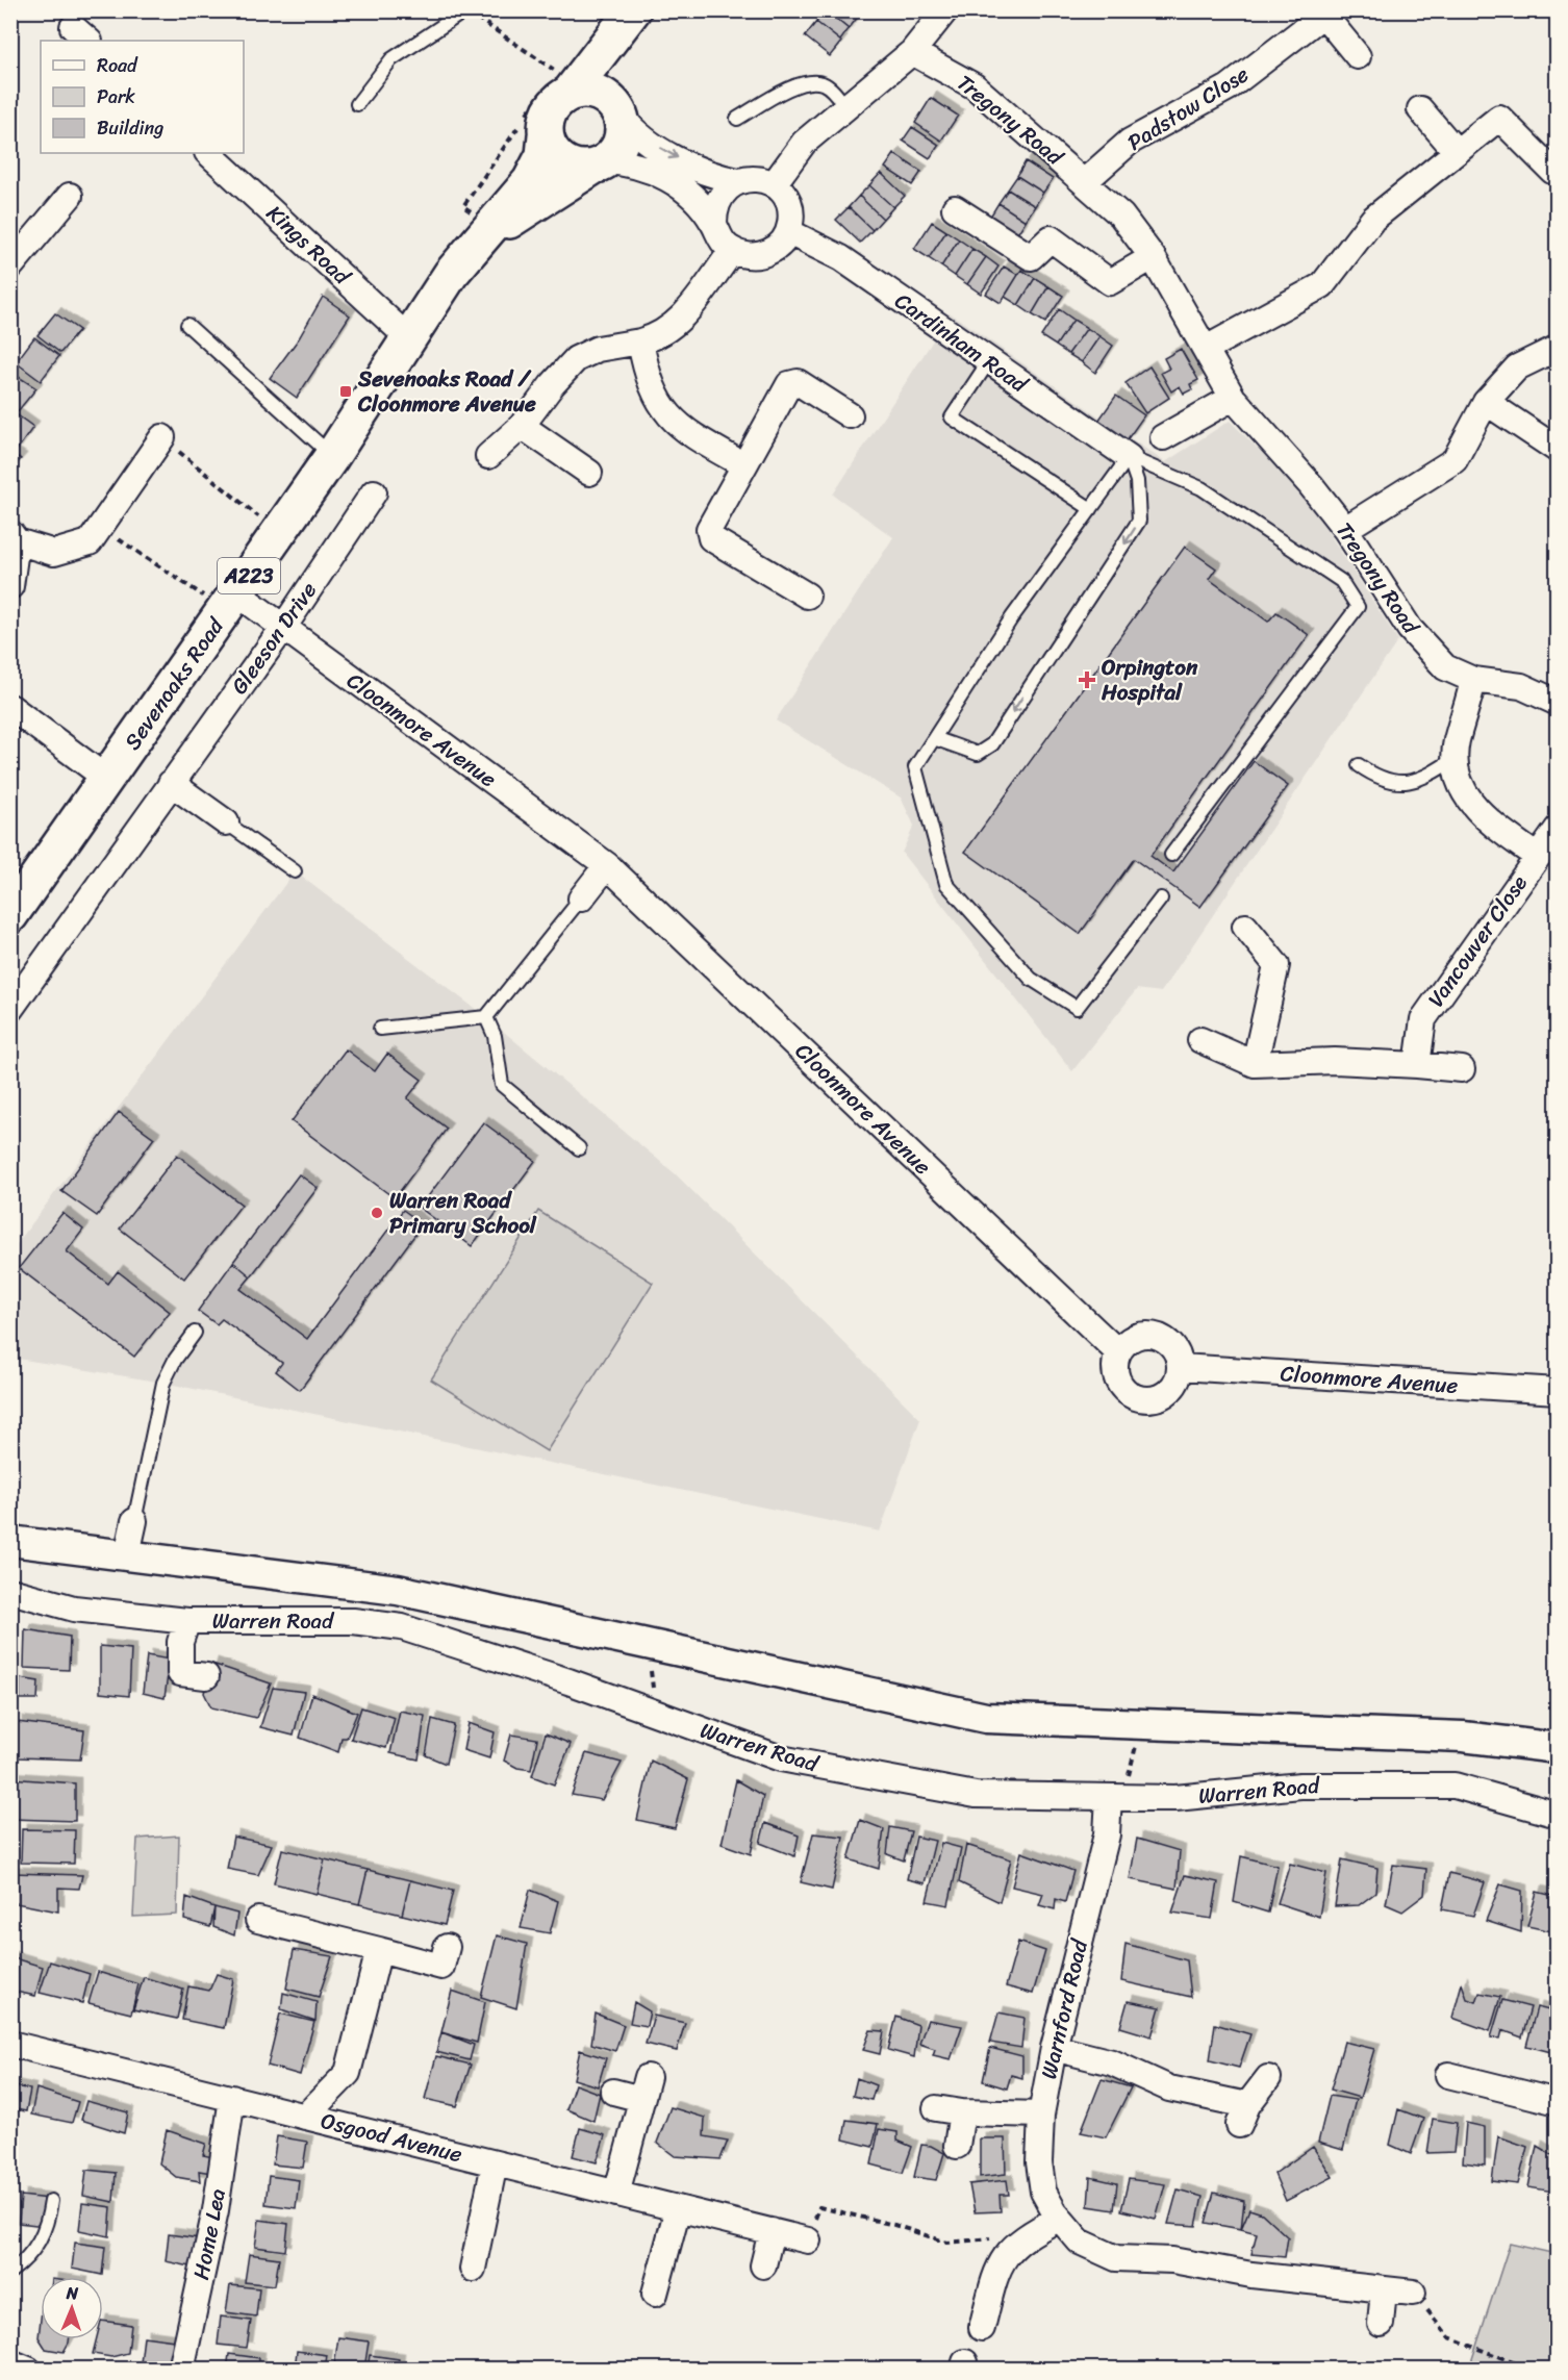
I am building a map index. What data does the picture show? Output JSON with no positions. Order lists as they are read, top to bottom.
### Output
{
  "streets": {
    "main road": ["A223", "Sevenoaks Road"],
    "street": [
      "Padstow Close",
      "Tregony Road",
      "Kings Road",
      "Cardinham Road",
      "Gleeson Drive",
      "Cloonmore Avenue",
      "Vancouver Close",
      "Warren Road",
      "Warnford Road",
      "Osgood Avenue",
      "Home Lea"
    ]
  },
  "crossings": [
    ["Padstow Close", "Tregony Road"],
    ["Tregony Road", "Vancouver Close"],
    ["Kings Road", "Sevenoaks Road"],
    ["A223", "Sevenoaks Road"],
    ["Gleeson Drive", "Cloonmore Avenue"],
    ["Sevenoaks Road", "Cloonmore Avenue"],
    ["Warren Road", "Warnford Road"],
    ["Osgood Avenue", "Home Lea"]
  ],
  "places": {
    "transit": ["Sevenoaks Road / Cloonmore Avenue"],
    "health": ["Orpington Hospital"],
    "other": ["Warren Road Primary School"]
  },
  "legend": ["Road", "Park", "Building"],
  "north": "top"
}
